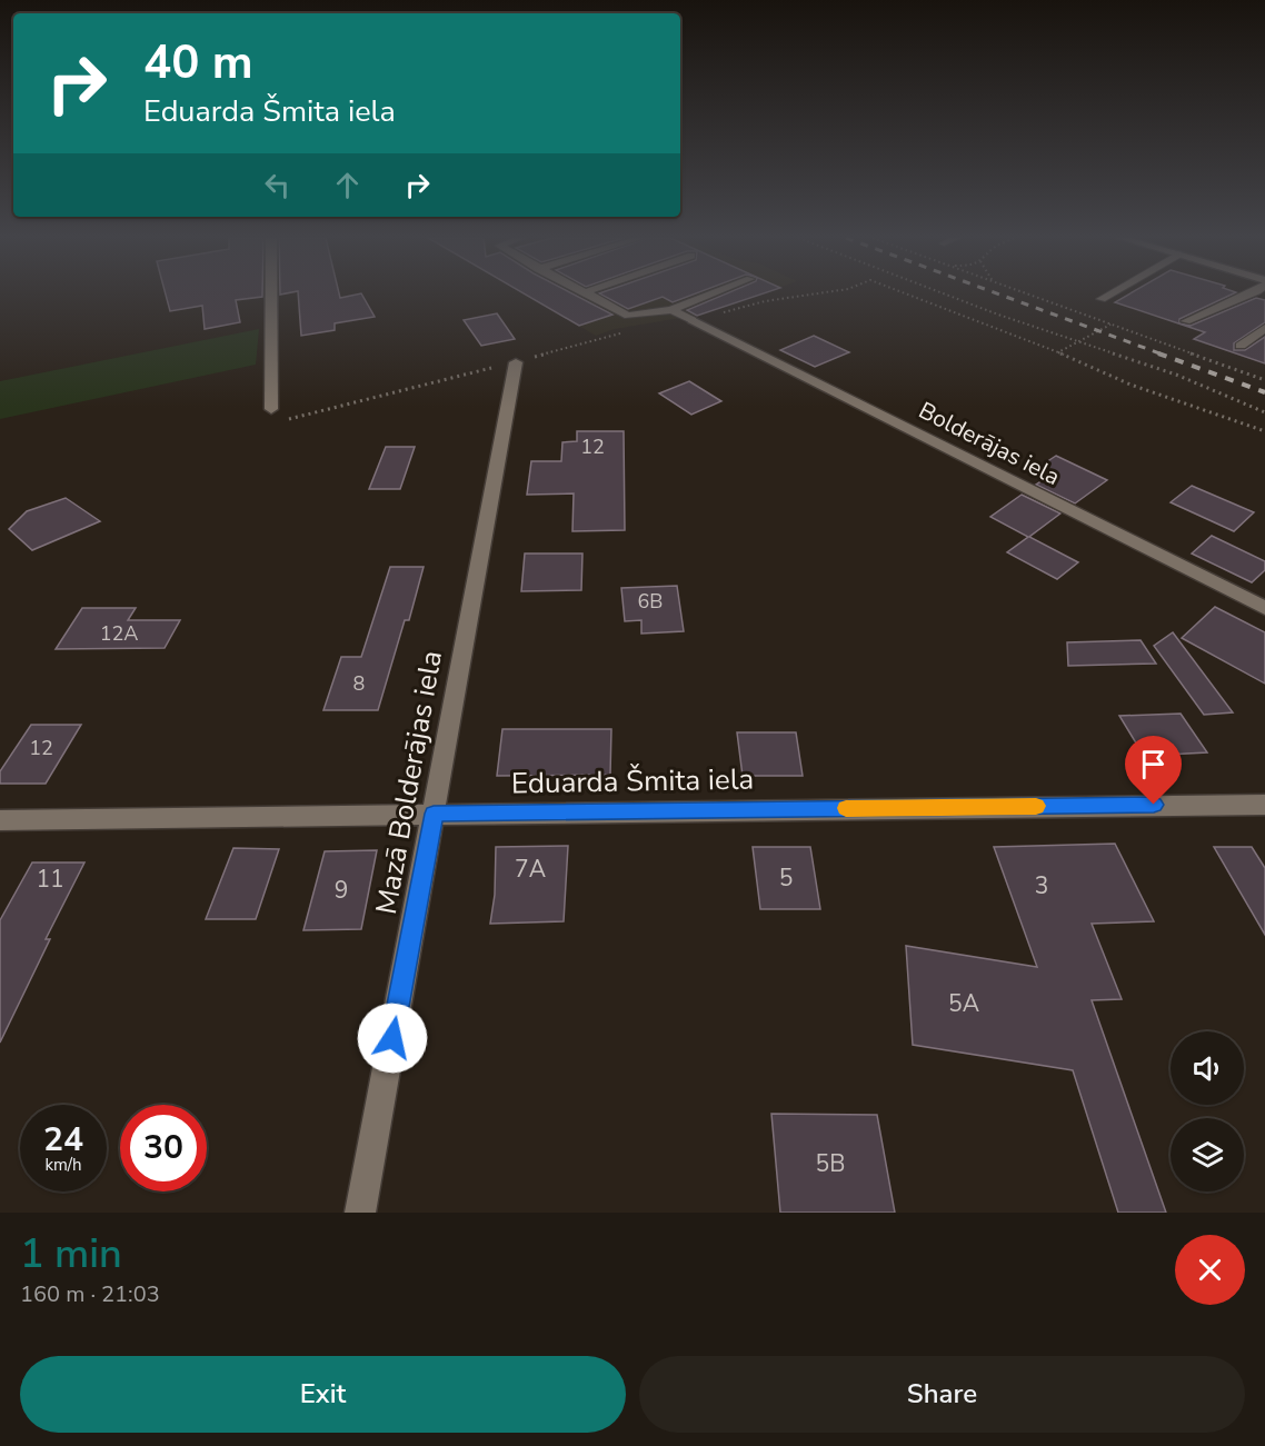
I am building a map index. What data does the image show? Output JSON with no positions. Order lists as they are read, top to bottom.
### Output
{
  "streets": {
    "street": ["Bolderājas iela", "Eduarda Šmita iela", "Mazā Bolderājas iela"]
  },
  "crossings": [
    ["Eduarda Šmita iela", "Mazā Bolderājas iela"]
  ],
  "house_numbers": [
    "12",
    "6B",
    "12A",
    "8",
    "12",
    "7A",
    "5",
    "11",
    "3",
    "9",
    "5A",
    "5B"
  ],
  "page": {
    "turn": ["40 m", "Eduarda Šmita iela"],
    "speed": "24 km/h",
    "limit": "30",
    "heading": ["1 min", "160 m · 21:03"],
    "buttons": ["Exit", "Share"]
  }
}
